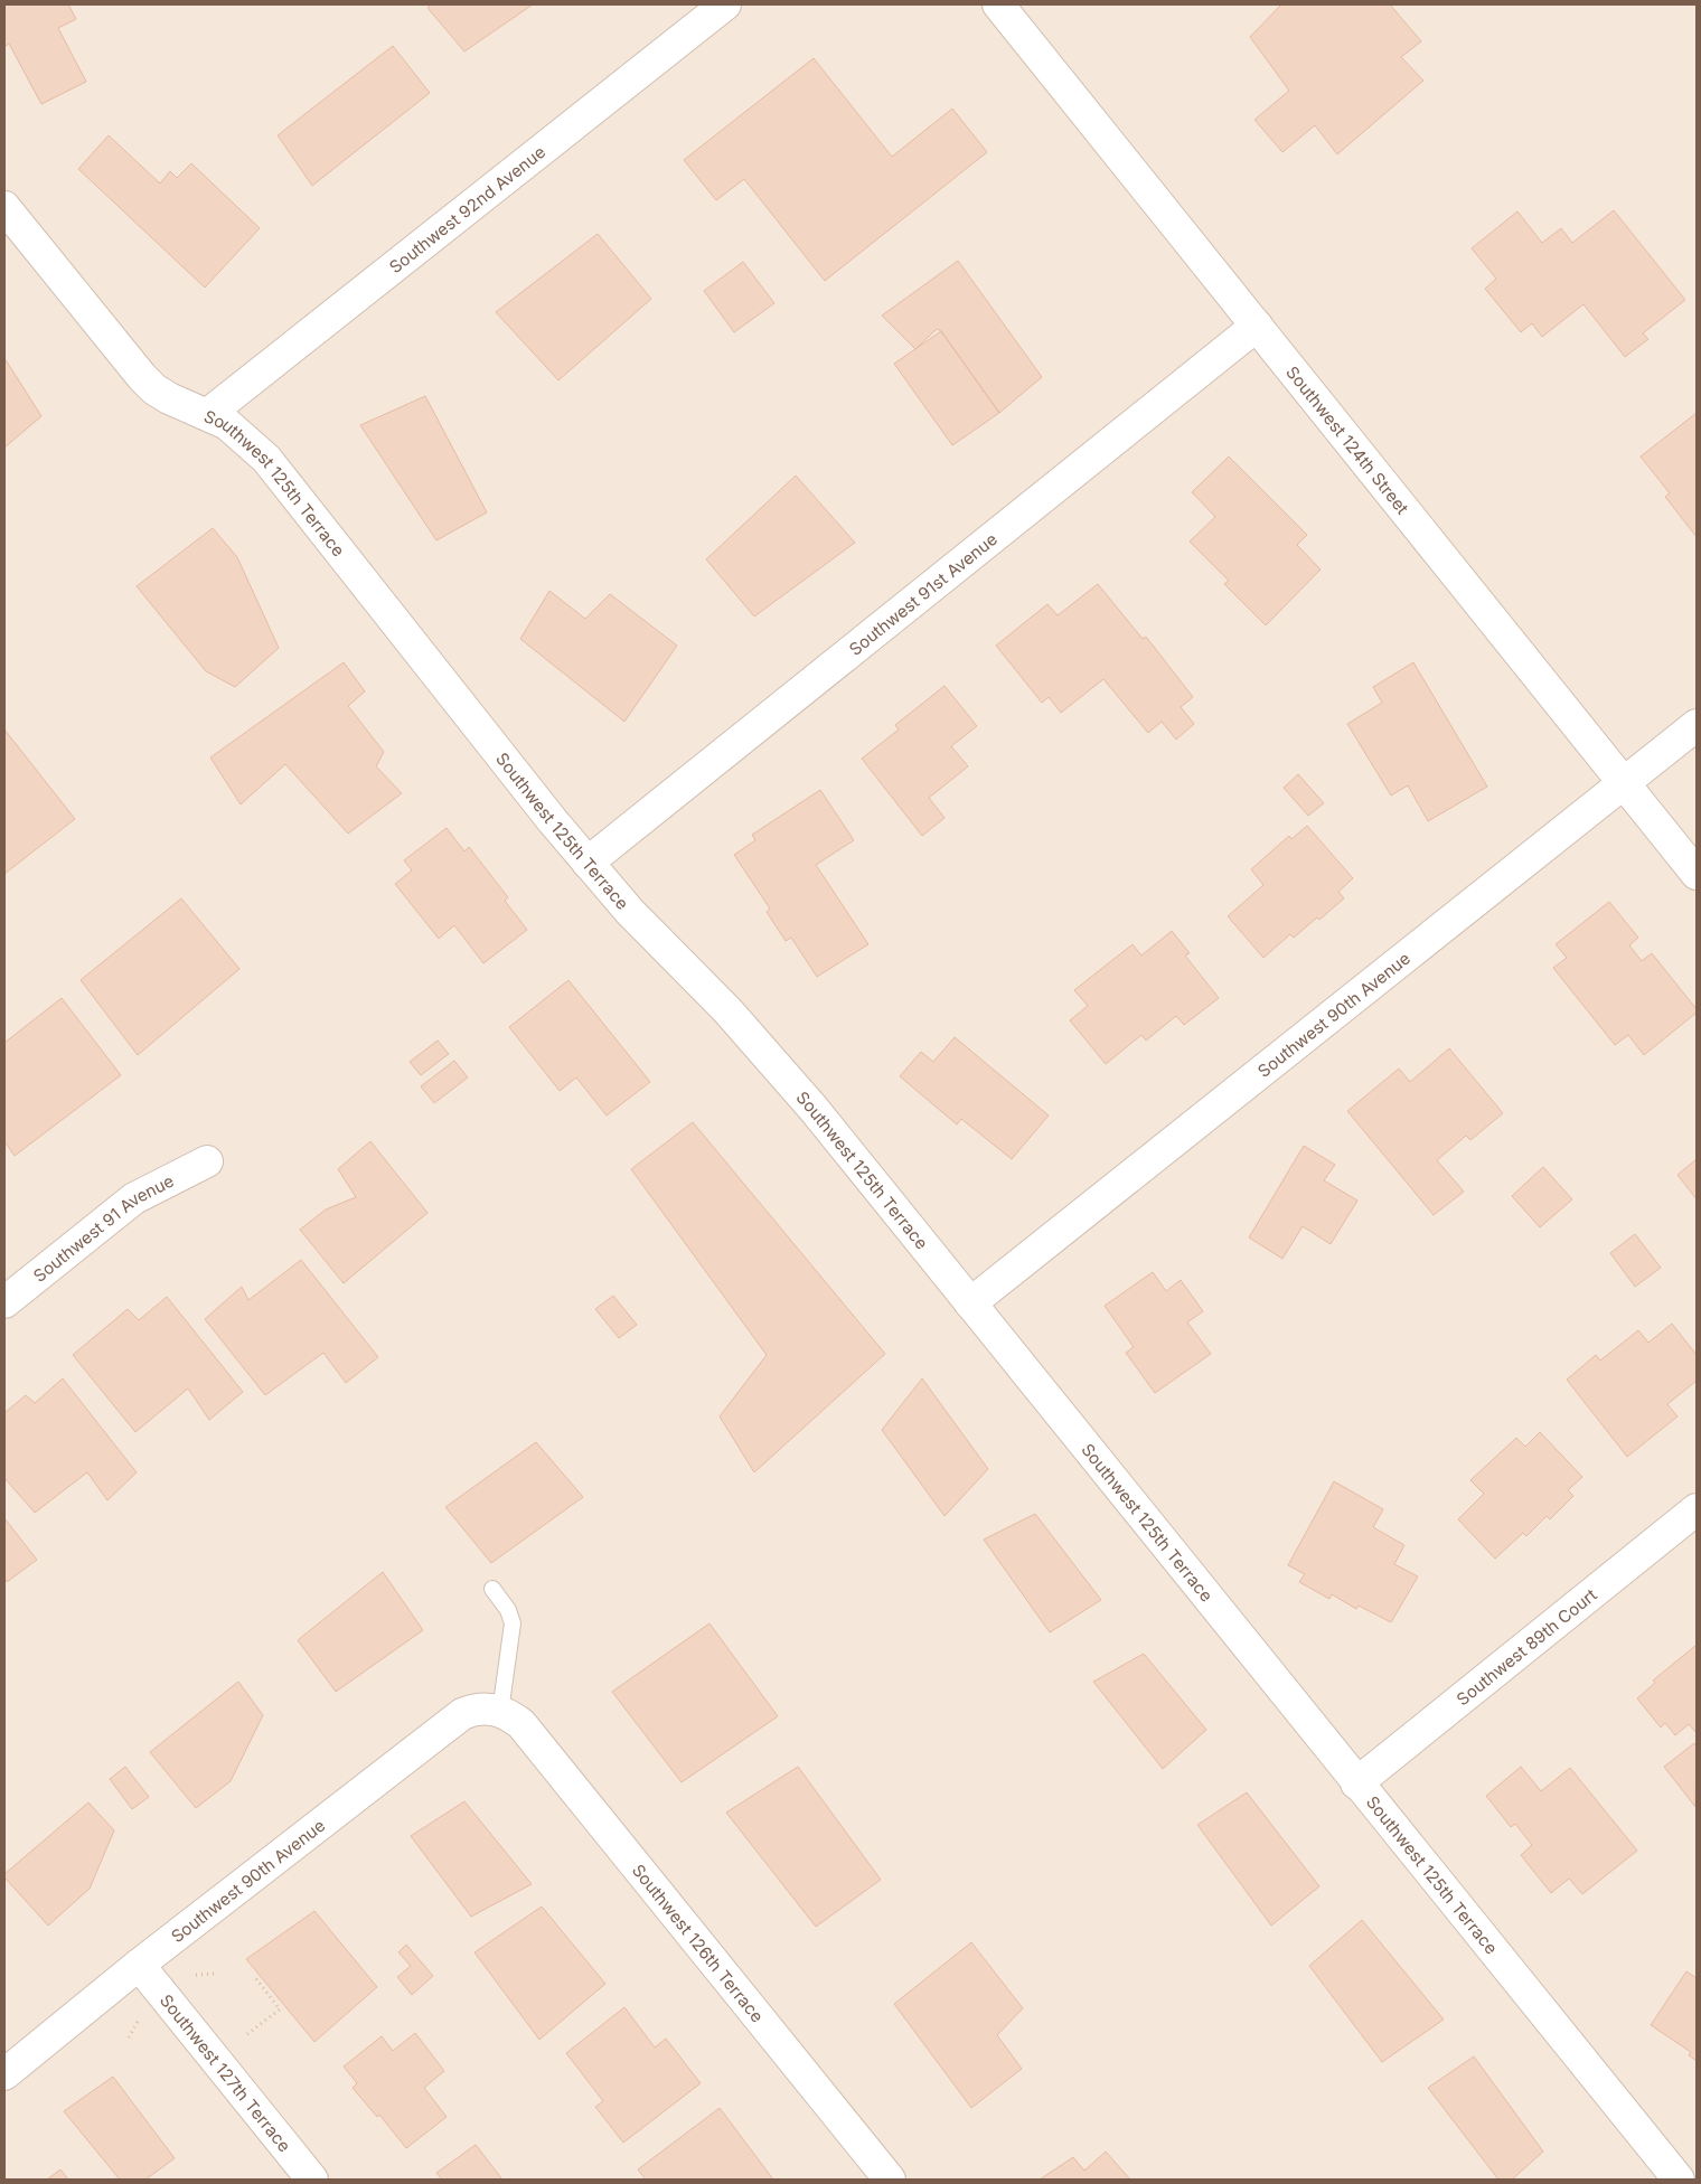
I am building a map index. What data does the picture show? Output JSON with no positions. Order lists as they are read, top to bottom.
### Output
{
  "streets": {
    "street": [
      "Southwest 92nd Avenue",
      "Southwest 124th Street",
      "Southwest 125th Terrace",
      "Southwest 91st Avenue",
      "Southwest 90th Avenue",
      "Southwest 91 Avenue",
      "Southwest 89th Court",
      "Southwest 126th Terrace",
      "Southwest 127th Terrace"
    ]
  },
  "crossings": [
    ["Southwest 92nd Avenue", "Southwest 125th Terrace"],
    ["Southwest 124th Street", "Southwest 91st Avenue"],
    ["Southwest 124th Street", "Southwest 90th Avenue"],
    ["Southwest 125th Terrace", "Southwest 91st Avenue"],
    ["Southwest 125th Terrace", "Southwest 90th Avenue"],
    ["Southwest 125th Terrace", "Southwest 89th Court"],
    ["Southwest 90th Avenue", "Southwest 126th Terrace"],
    ["Southwest 90th Avenue", "Southwest 127th Terrace"]
  ]
}
